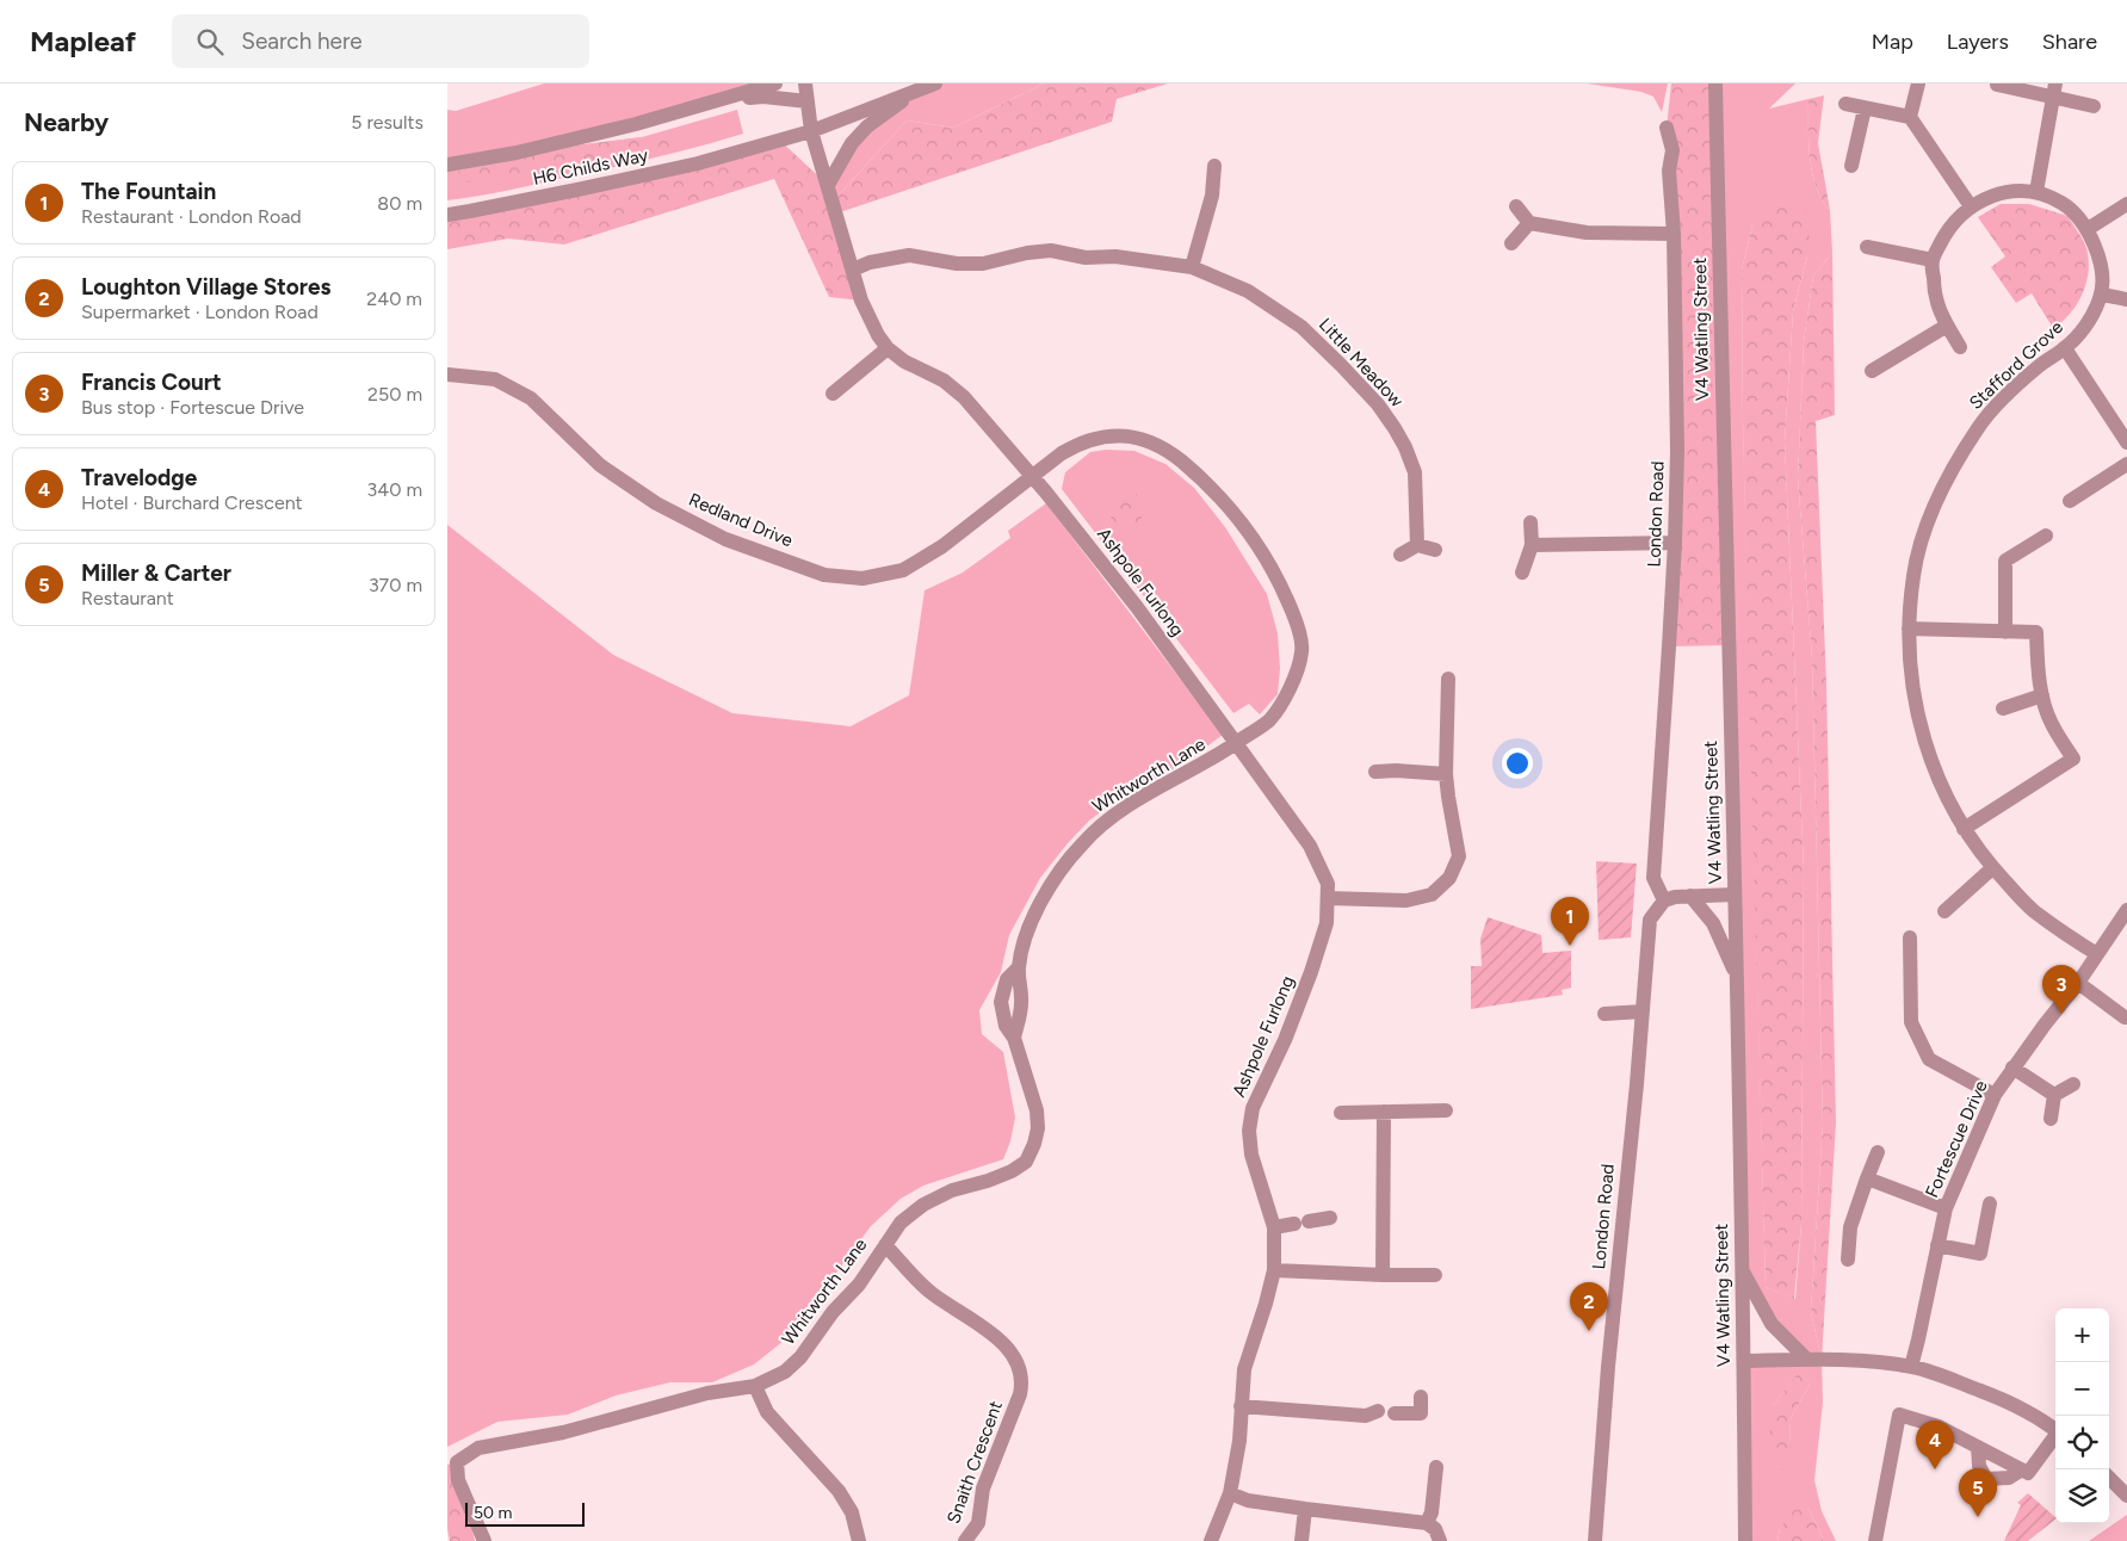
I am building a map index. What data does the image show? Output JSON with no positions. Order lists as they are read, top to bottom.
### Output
{
  "streets": {
    "street": [
      "H6 Childs Way",
      "V4 Watling Street",
      "Little Meadow",
      "Stafford Grove",
      "London Road",
      "Redland Drive",
      "Ashpole Furlong",
      "Whitworth Lane",
      "Fortescue Drive",
      "Snaith Crescent"
    ]
  },
  "crossings": [
    ["H6 Childs Way", "Ashpole Furlong"],
    ["Little Meadow", "Ashpole Furlong"],
    ["Stafford Grove", "Fortescue Drive"],
    ["Redland Drive", "Ashpole Furlong"],
    ["Ashpole Furlong", "Whitworth Lane"],
    ["Whitworth Lane", "Snaith Crescent"]
  ],
  "scale_bar": "50 m",
  "page": {
    "header": "Mapleaf",
    "search": "Search here",
    "nav": ["Map", "Layers", "Share"],
    "heading": ["Nearby", "5 results"],
    "list": [
      {
        "mark": "1",
        "name": "The Fountain",
        "note": "Restaurant · London Road",
        "value": "80 m"
      },
      {
        "mark": "2",
        "name": "Loughton Village Stores",
        "note": "Supermarket · London Road",
        "value": "240 m"
      },
      {
        "mark": "3",
        "name": "Francis Court",
        "note": "Bus stop · Fortescue Drive",
        "value": "250 m"
      },
      {
        "mark": "4",
        "name": "Travelodge",
        "note": "Hotel · Burchard Crescent",
        "value": "340 m"
      },
      {
        "mark": "5",
        "name": "Miller & Carter",
        "note": "Restaurant",
        "value": "370 m"
      }
    ],
    "pins": [
      "1",
      "3",
      "2",
      "4",
      "5"
    ],
    "map_buttons": ["+", "−"],
    "scale": "50 m"
  }
}
